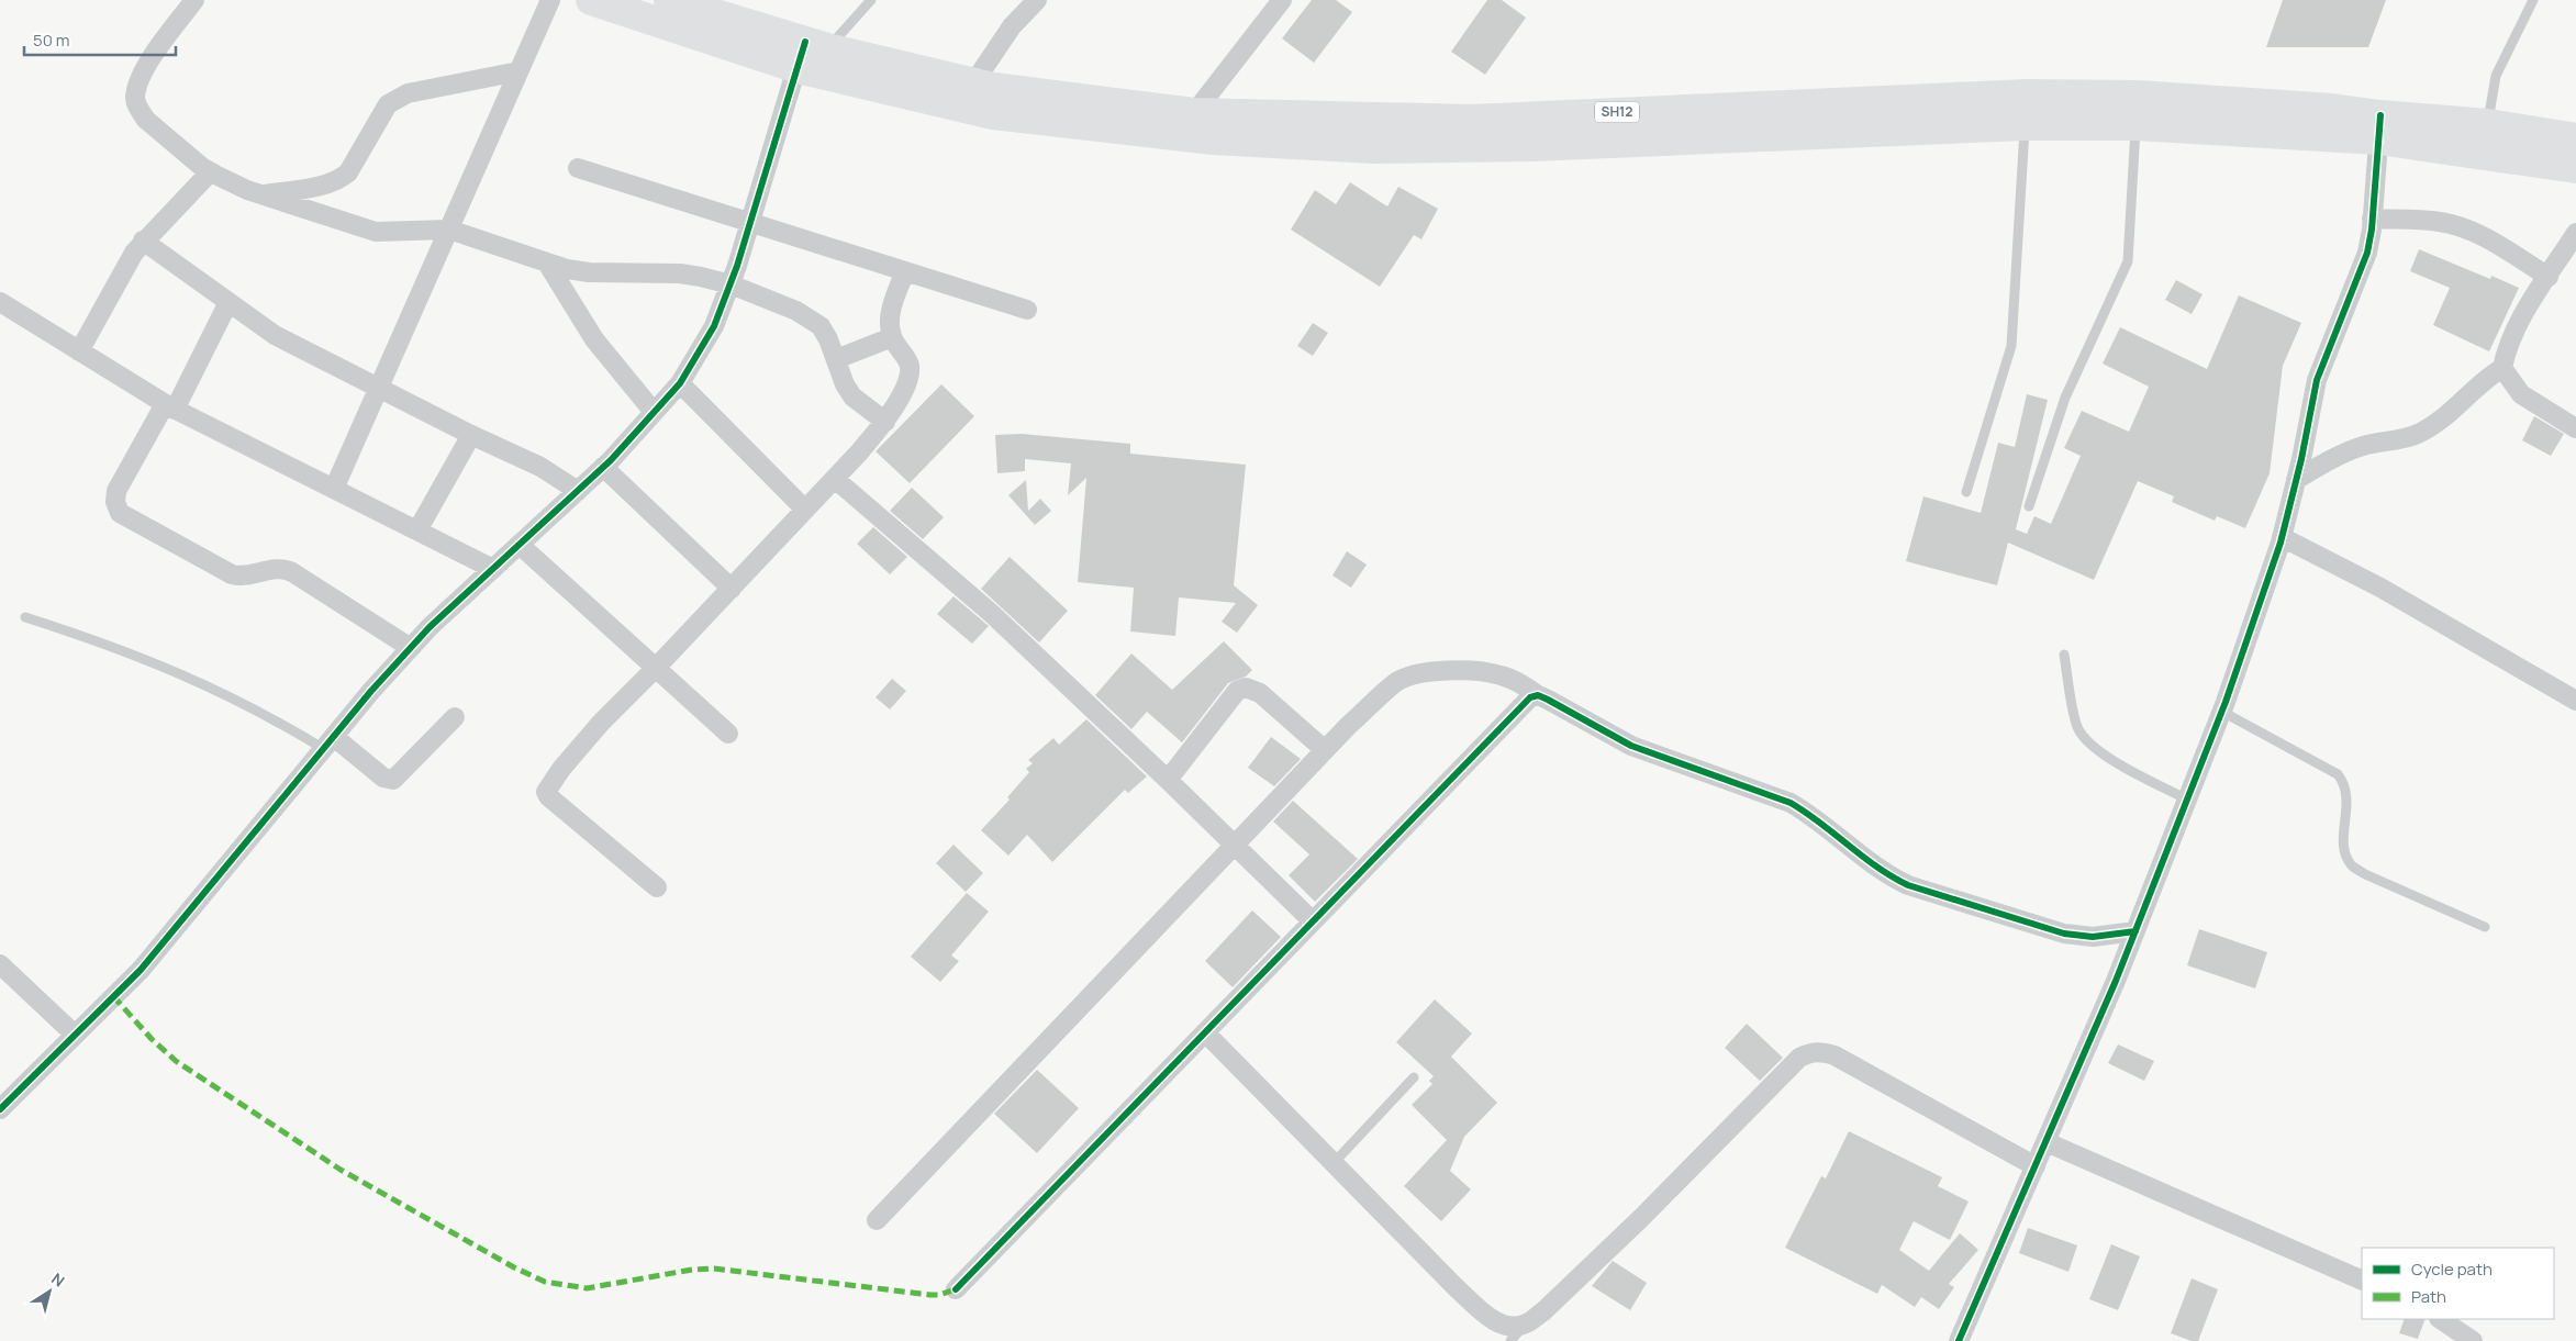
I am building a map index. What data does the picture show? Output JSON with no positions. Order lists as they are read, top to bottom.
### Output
{
  "streets": {
    "main road": ["SH12"]
  },
  "legend": ["Cycle path", "Path"],
  "scale_bar": "50 m",
  "north": "top right"
}
